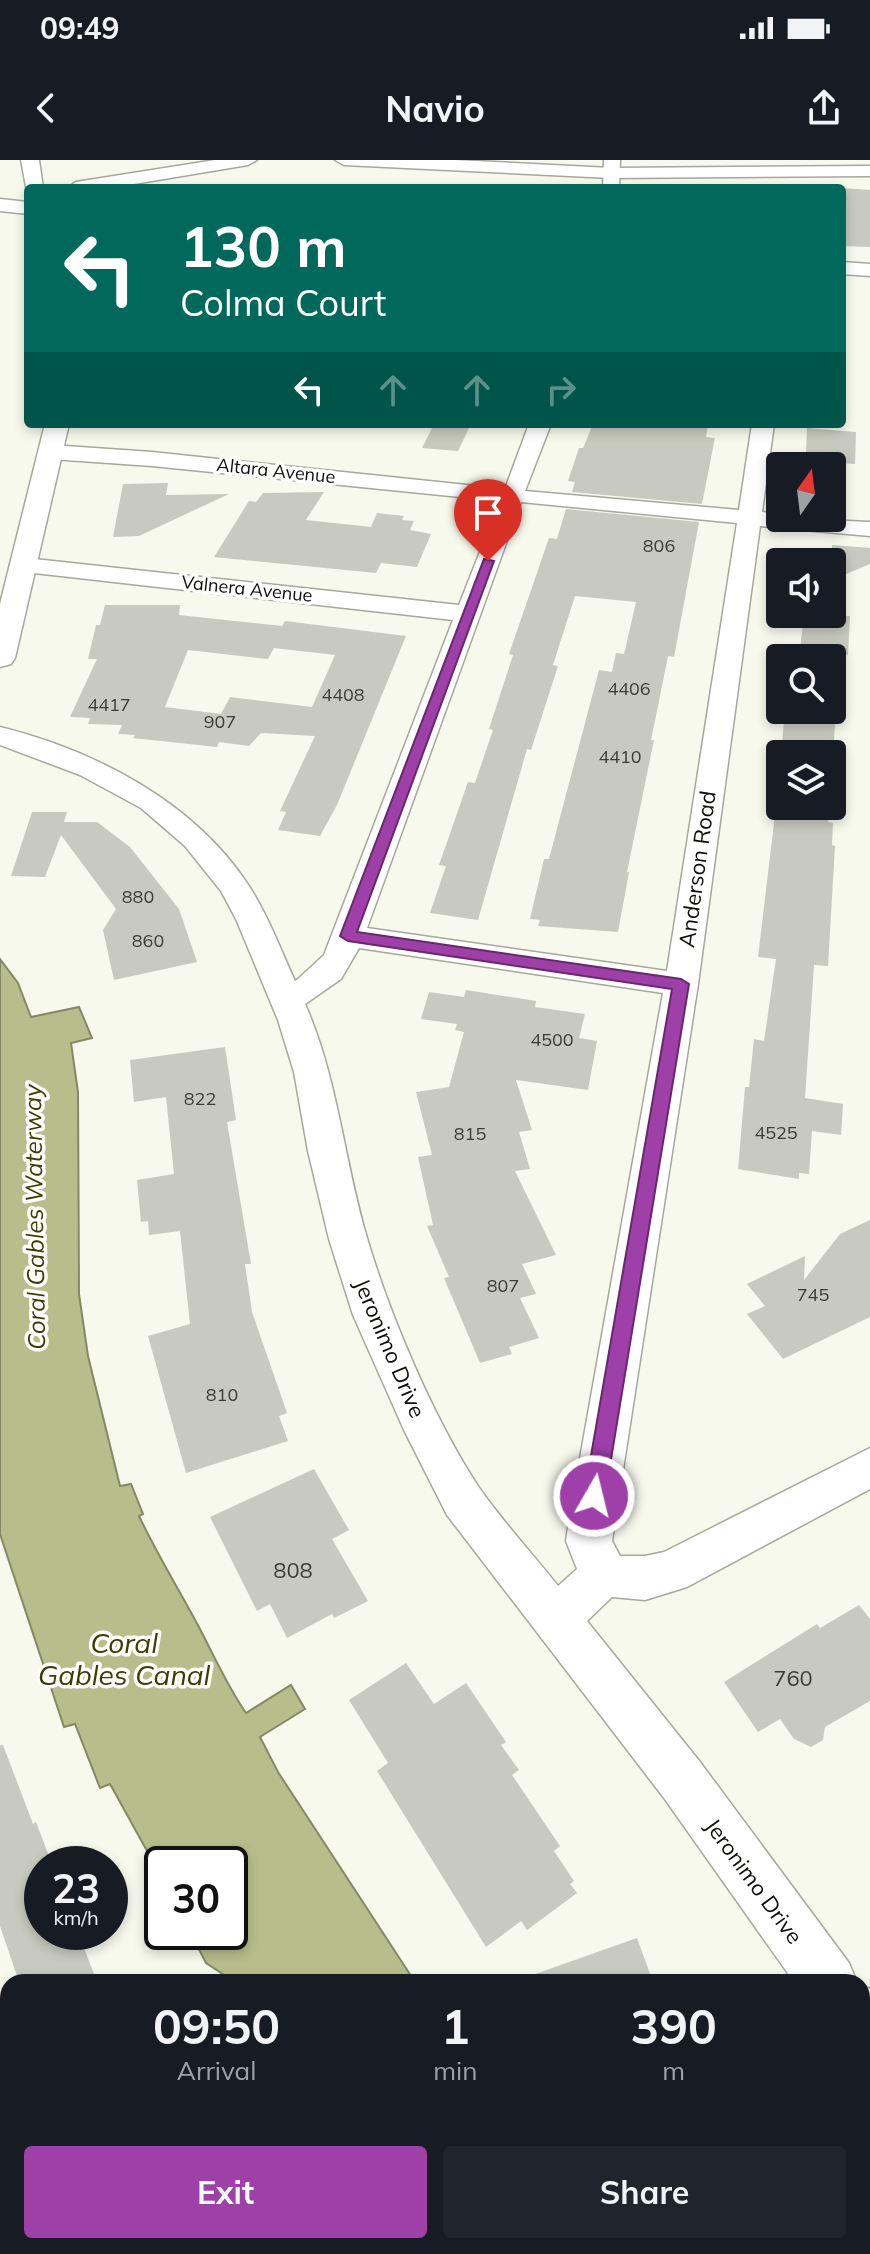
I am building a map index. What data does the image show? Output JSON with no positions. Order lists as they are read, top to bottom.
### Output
{
  "streets": {
    "street": [
      "Altara Avenue",
      "Valnera Avenue",
      "Anderson Road",
      "Jeronimo Drive"
    ]
  },
  "crossings": [
    ["Altara Avenue", "Anderson Road"]
  ],
  "water": ["Coral Gables Waterway", "Coral Gables Canal"],
  "house_numbers": [
    "806",
    "4406",
    "4408",
    "4417",
    "907",
    "4410",
    "880",
    "860",
    "4500",
    "822",
    "4525",
    "815",
    "807",
    "745",
    "810",
    "808",
    "760"
  ],
  "north": "top",
  "page": {
    "status": "09:49",
    "header": "Navio",
    "turn": ["130 m", "Colma Court"],
    "speed": "23 km/h",
    "limit": "30",
    "eta": [
      "09:50",
      "Arrival",
      "1",
      "min",
      "390",
      "m"
    ],
    "buttons": ["Exit", "Share"]
  }
}
